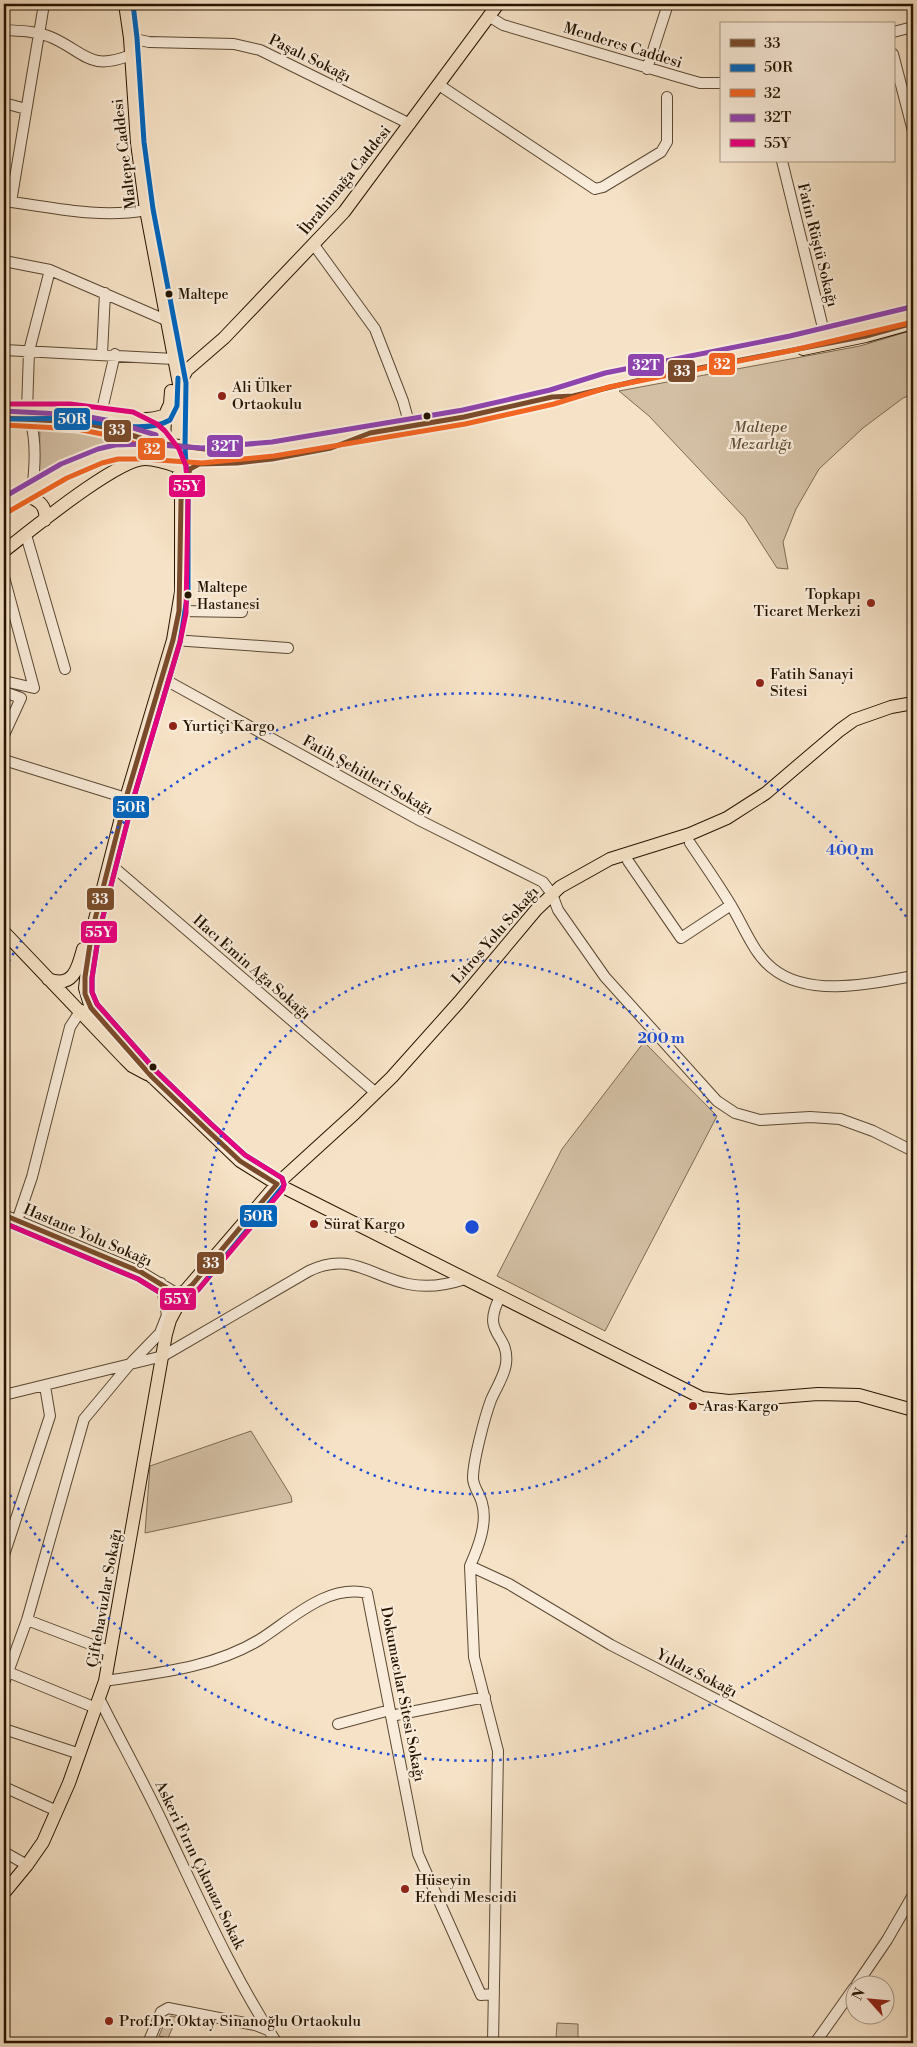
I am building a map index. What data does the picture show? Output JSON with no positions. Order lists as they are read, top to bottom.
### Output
{
  "streets": {
    "main road": [
      "Maltepe Caddesi",
      "İbrahimağa Caddesi",
      "Litros Yolu Sokağı",
      "Çiftehavuzlar Sokağı"
    ],
    "street": [
      "Menderes Caddesi",
      "Paşalı Sokağı",
      "Fatin Rüştü Sokağı",
      "Fatih Şehitleri Sokağı",
      "Hacı Emin Ağa Sokağı",
      "Hastane Yolu Sokağı",
      "Yıldız Sokağı",
      "Dokumacılar Sitesi Sokağı",
      "Askeri Fırın Çıkmazı Sokak"
    ]
  },
  "crossings": [
    ["Menderes Caddesi", "İbrahimağa Caddesi"],
    ["Paşalı Sokağı", "Maltepe Caddesi"],
    ["Paşalı Sokağı", "İbrahimağa Caddesi"],
    ["Fatih Şehitleri Sokağı", "Litros Yolu Sokağı"],
    ["Litros Yolu Sokağı", "Hacı Emin Ağa Sokağı"],
    ["Litros Yolu Sokağı", "Hastane Yolu Sokağı"],
    ["Litros Yolu Sokağı", "Çiftehavuzlar Sokağı"],
    ["Hastane Yolu Sokağı", "Çiftehavuzlar Sokağı"],
    ["Çiftehavuzlar Sokağı", "Dokumacılar Sitesi Sokağı"],
    ["Çiftehavuzlar Sokağı", "Askeri Fırın Çıkmazı Sokak"]
  ],
  "parks": ["Maltepe Mezarlığı"],
  "places": [
    "Maltepe",
    "Ali Ülker Ortaokulu",
    "Maltepe Hastanesi",
    "Topkapı Ticaret Merkezi",
    "Fatih Sanayi Sitesi",
    "Yurtiçi Kargo",
    "Sürat Kargo",
    "Aras Kargo",
    "Hüseyin Efendi Mescidi",
    "Prof.Dr. Oktay Sinanoğlu Ortaokulu"
  ],
  "lines": [
    "transit line 50R",
    "transit line 32T",
    "transit line 32",
    "transit line 33",
    "transit line 55Y"
  ],
  "legend": [
    "33",
    "50R",
    "32",
    "32T",
    "55Y"
  ],
  "north": "top left",
  "rings": ["400 m", "200 m"]
}
